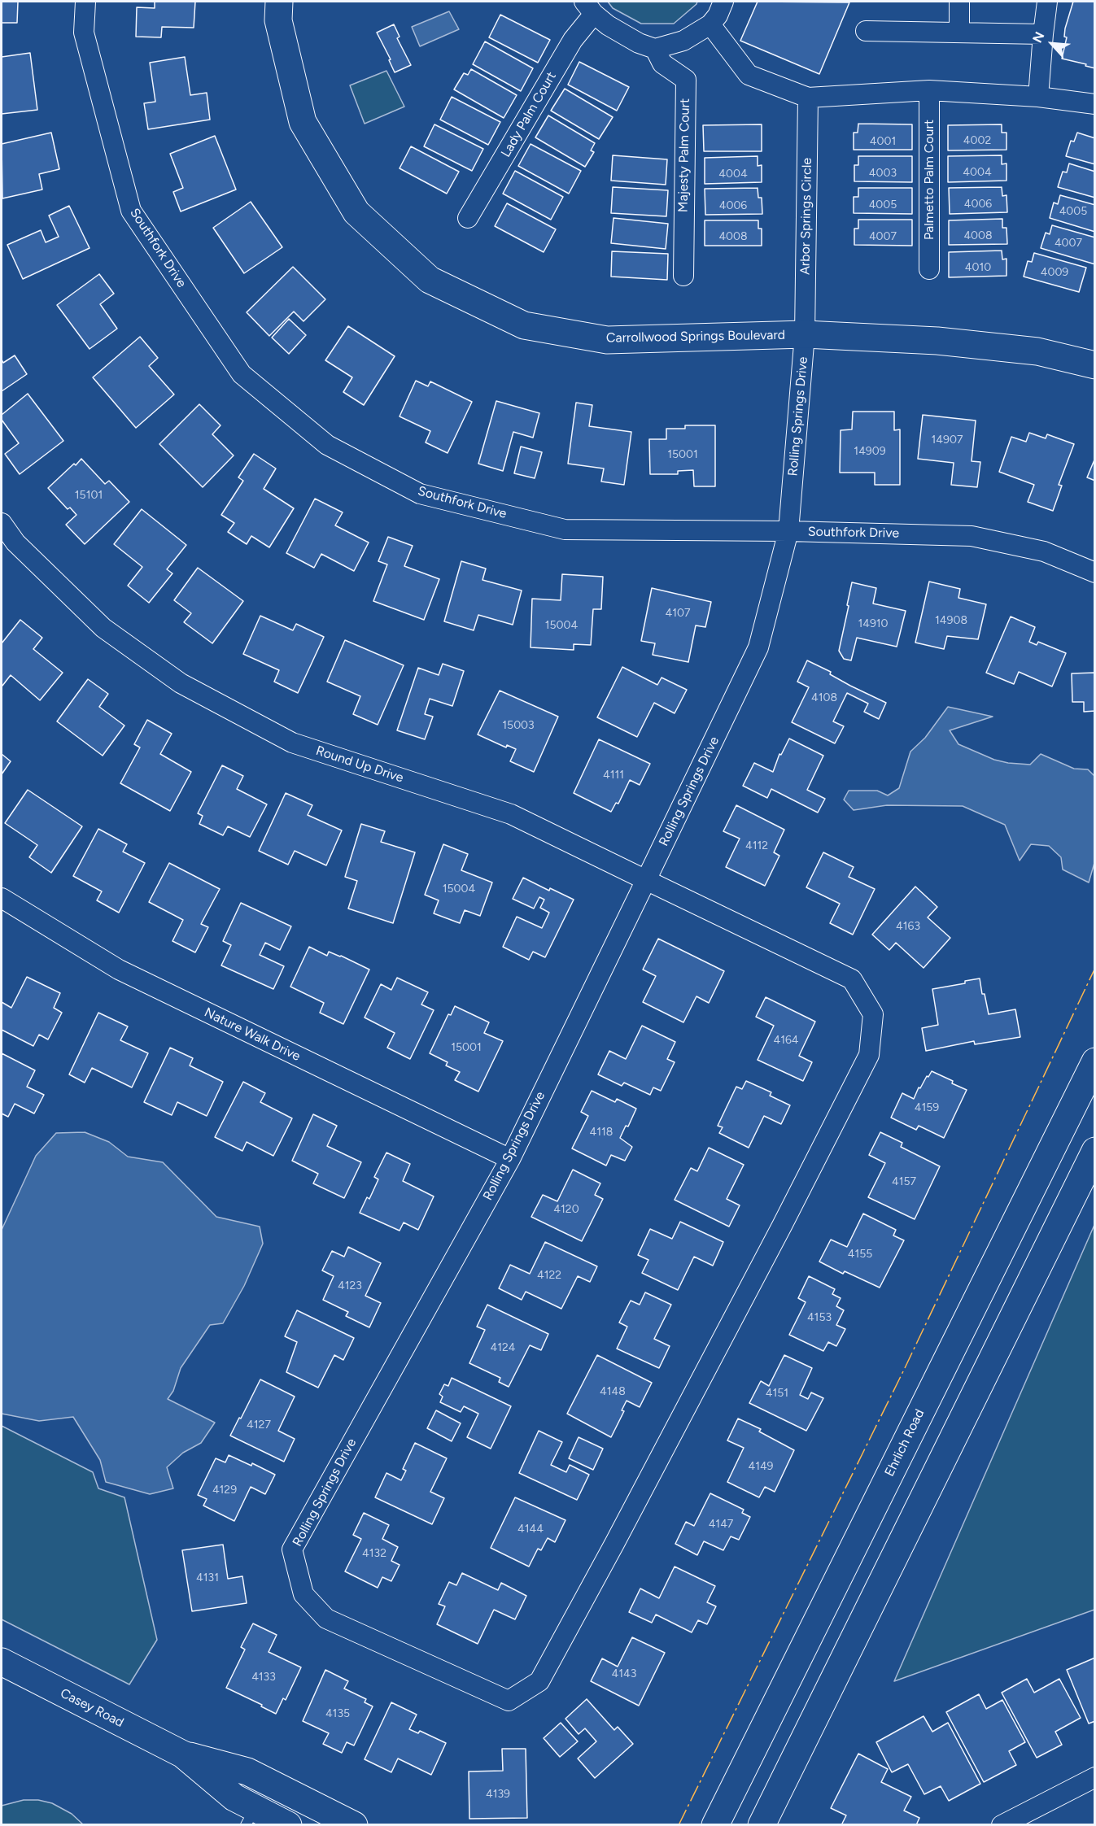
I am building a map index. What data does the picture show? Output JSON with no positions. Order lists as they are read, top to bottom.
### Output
{
  "streets": {
    "main road": ["Carrollwood Springs Boulevard", "Ehrlich Road", "Casey Road"],
    "street": [
      "Lady Palm Court",
      "Majesty Palm Court",
      "Palmetto Palm Court",
      "Arbor Springs Circle",
      "Southfork Drive",
      "Rolling Springs Drive",
      "Round Up Drive",
      "Nature Walk Drive"
    ]
  },
  "crossings": [
    ["Arbor Springs Circle", "Carrollwood Springs Boulevard"],
    ["Arbor Springs Circle", "Rolling Springs Drive"],
    ["Southfork Drive", "Rolling Springs Drive"],
    ["Carrollwood Springs Boulevard", "Rolling Springs Drive"],
    ["Rolling Springs Drive", "Round Up Drive"],
    ["Rolling Springs Drive", "Nature Walk Drive"]
  ],
  "house_numbers": [
    "4002",
    "4001",
    "4004",
    "4003",
    "4004",
    "4006",
    "4005",
    "4006",
    "4005",
    "4008",
    "4008",
    "4007",
    "4007",
    "4010",
    "4009",
    "14907",
    "14909",
    "15001",
    "15101",
    "4107",
    "14908",
    "14910",
    "15004",
    "4108",
    "15003",
    "4111",
    "4112",
    "15004",
    "4163",
    "4164",
    "15001",
    "4159",
    "4118",
    "4157",
    "4120",
    "4155",
    "4122",
    "4123",
    "4153",
    "4124",
    "4148",
    "4151",
    "4127",
    "4149",
    "4129",
    "4147",
    "4144",
    "4132",
    "4131",
    "4143",
    "4133",
    "4135",
    "4139"
  ],
  "north": "top left"
}
